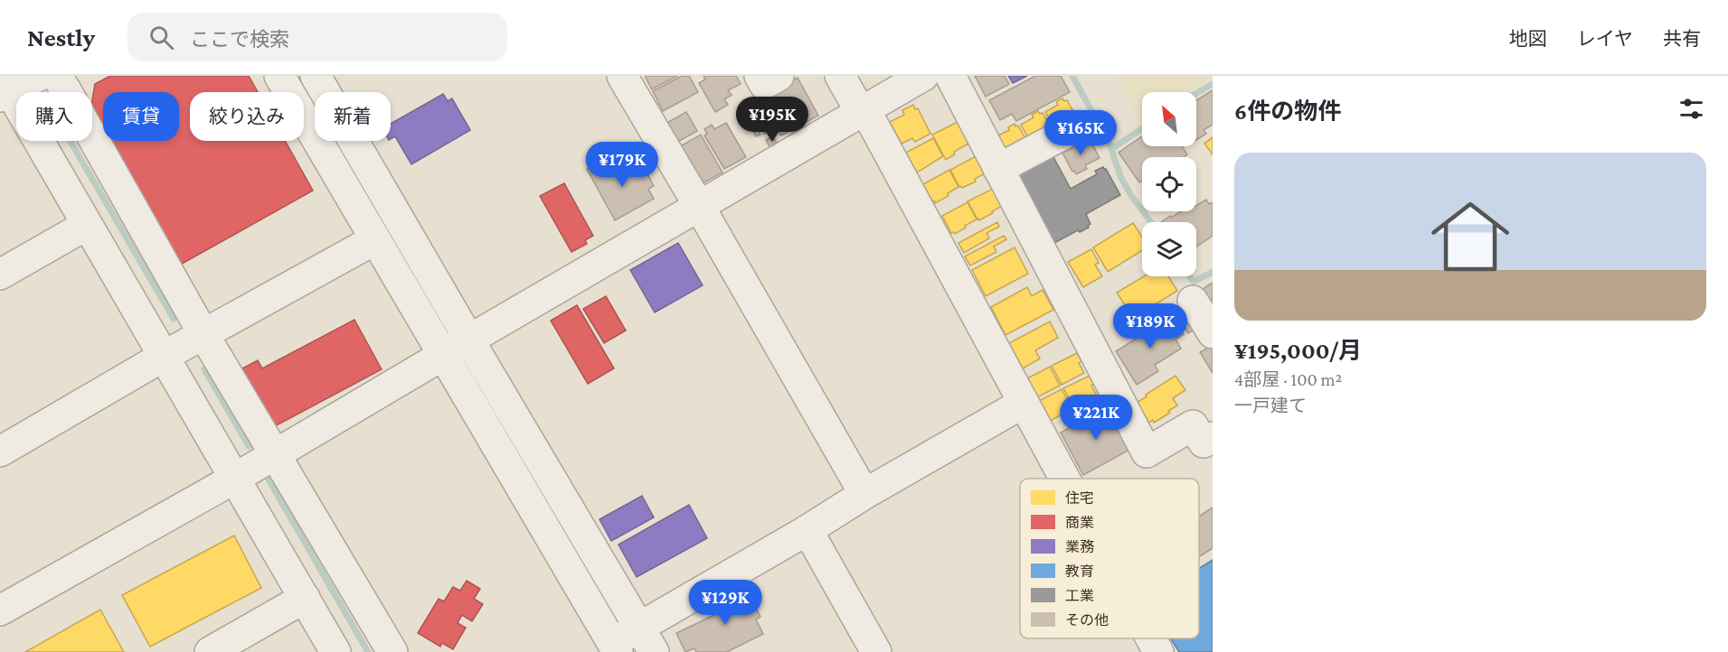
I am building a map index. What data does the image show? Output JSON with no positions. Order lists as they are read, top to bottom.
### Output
{
  "legend": [
    "住宅",
    "商業",
    "業務",
    "教育",
    "工業",
    "その他"
  ],
  "north": "top left",
  "page": {
    "header": "Nestly",
    "search": "ここで検索",
    "nav": ["地図", "レイヤ", "共有"],
    "heading": "6件の物件",
    "chip": [
      "購入",
      "賃貸",
      "絞り込み",
      "新着"
    ],
    "price": [
      "¥195K",
      "¥165K",
      "¥179K",
      "¥189K",
      "¥221K",
      "¥129K"
    ],
    "list": [
      {
        "name": "¥195,000/月",
        "note": "4部屋 · 100 m² · 一戸建て"
      }
    ]
  }
}
